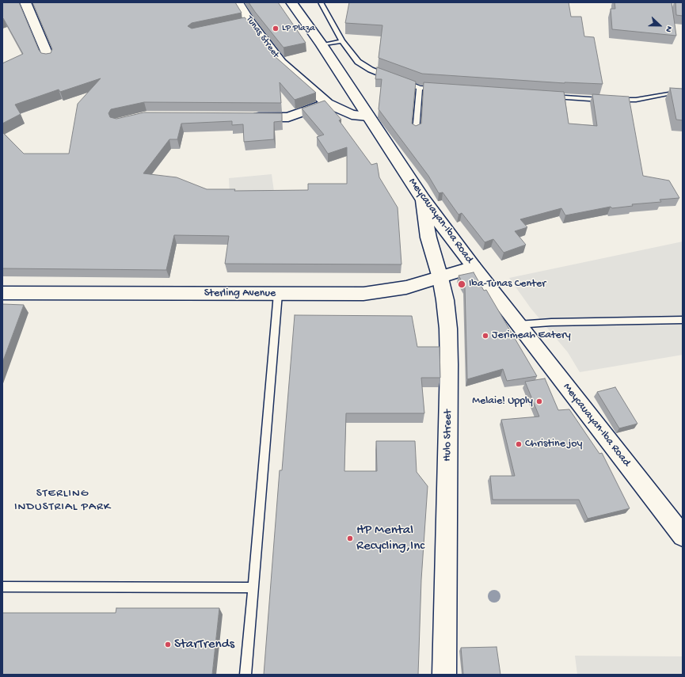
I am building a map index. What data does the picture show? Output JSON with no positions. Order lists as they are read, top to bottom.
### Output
{
  "streets": {
    "main road": ["Meycauayan-Iba Road", "Hulo Street"],
    "street": ["Tunas Street", "Sterling Avenue"]
  },
  "crossings": [
    ["Tunas Street", "Meycauayan-Iba Road"],
    ["Meycauayan-Iba Road", "Sterling Avenue"],
    ["Meycauayan-Iba Road", "Hulo Street"],
    ["Sterling Avenue", "Hulo Street"]
  ],
  "districts": ["STERLING INDUSTRIAL PARK"],
  "places": [
    "LP Plaza",
    "Iba-Tunas Center",
    "Jerimeah Eatery",
    "Melaie! Upply",
    "Christine joy",
    "HP Mental Recycling,Inc",
    "StarTrends"
  ],
  "north": "right"
}
